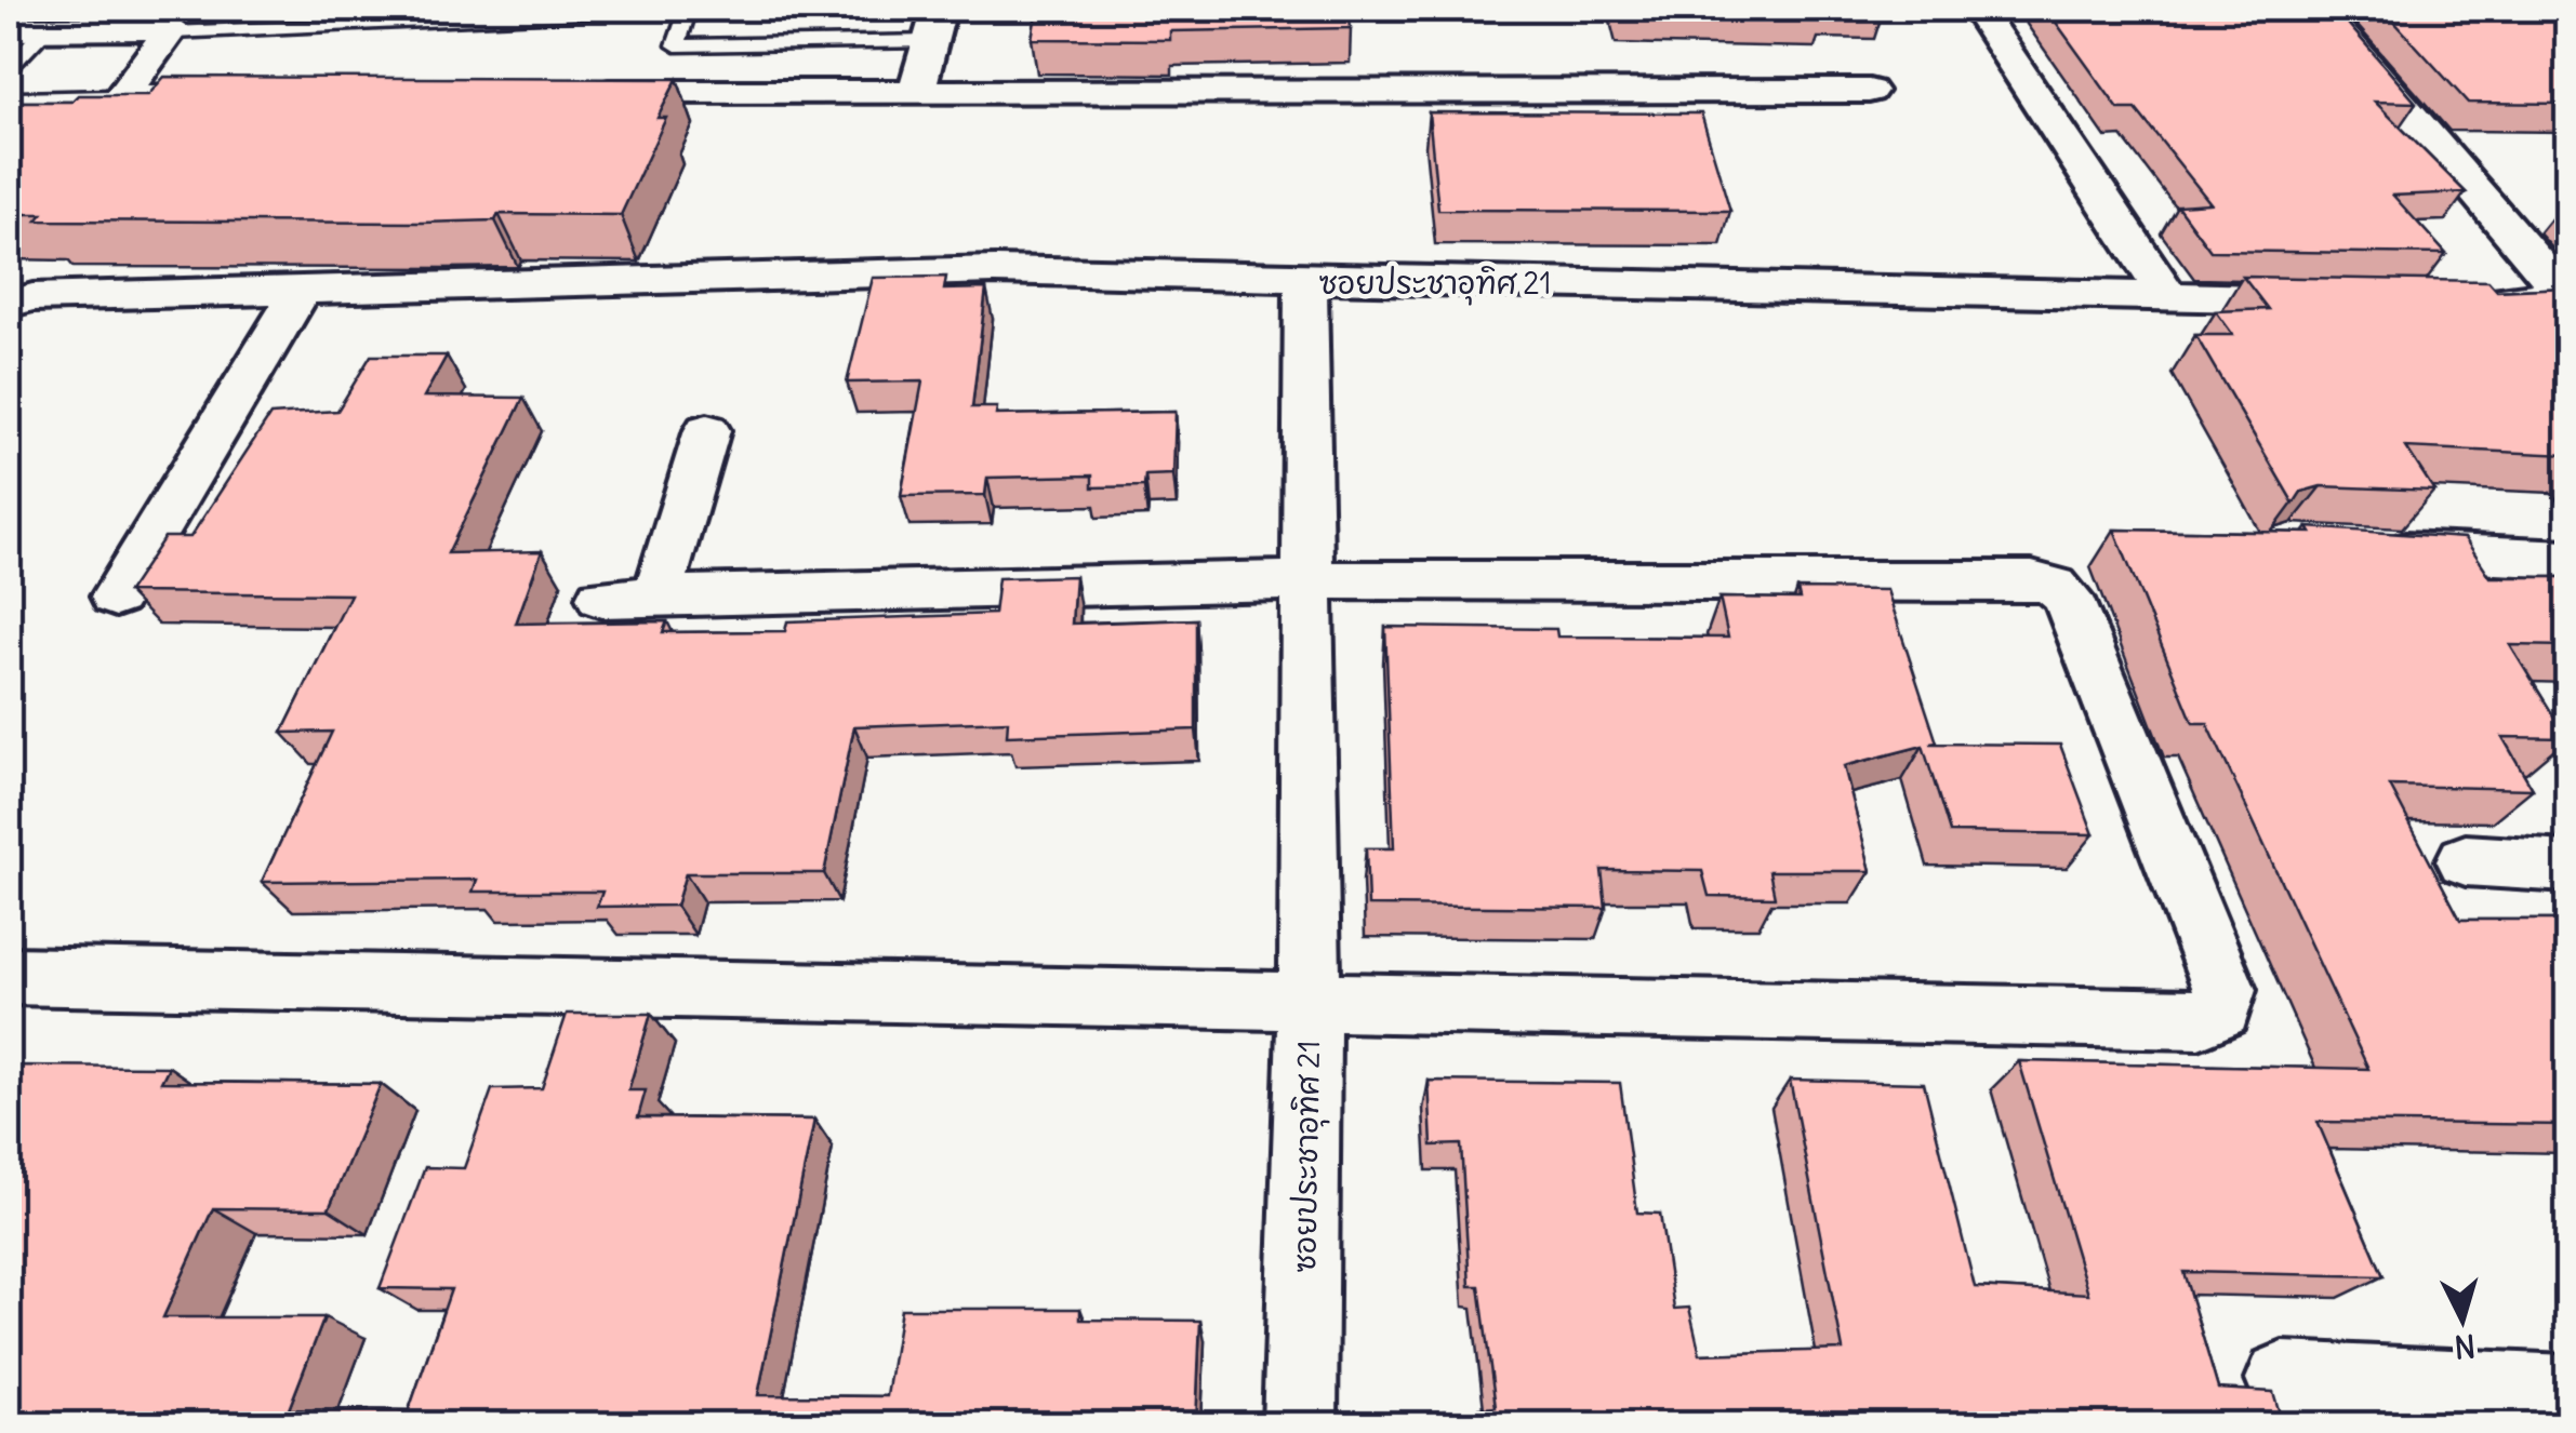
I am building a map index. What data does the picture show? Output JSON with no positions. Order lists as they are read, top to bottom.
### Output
{
  "streets": {
    "street": ["ซอยประชาอุทิศ 21"]
  },
  "north": "bottom"
}
